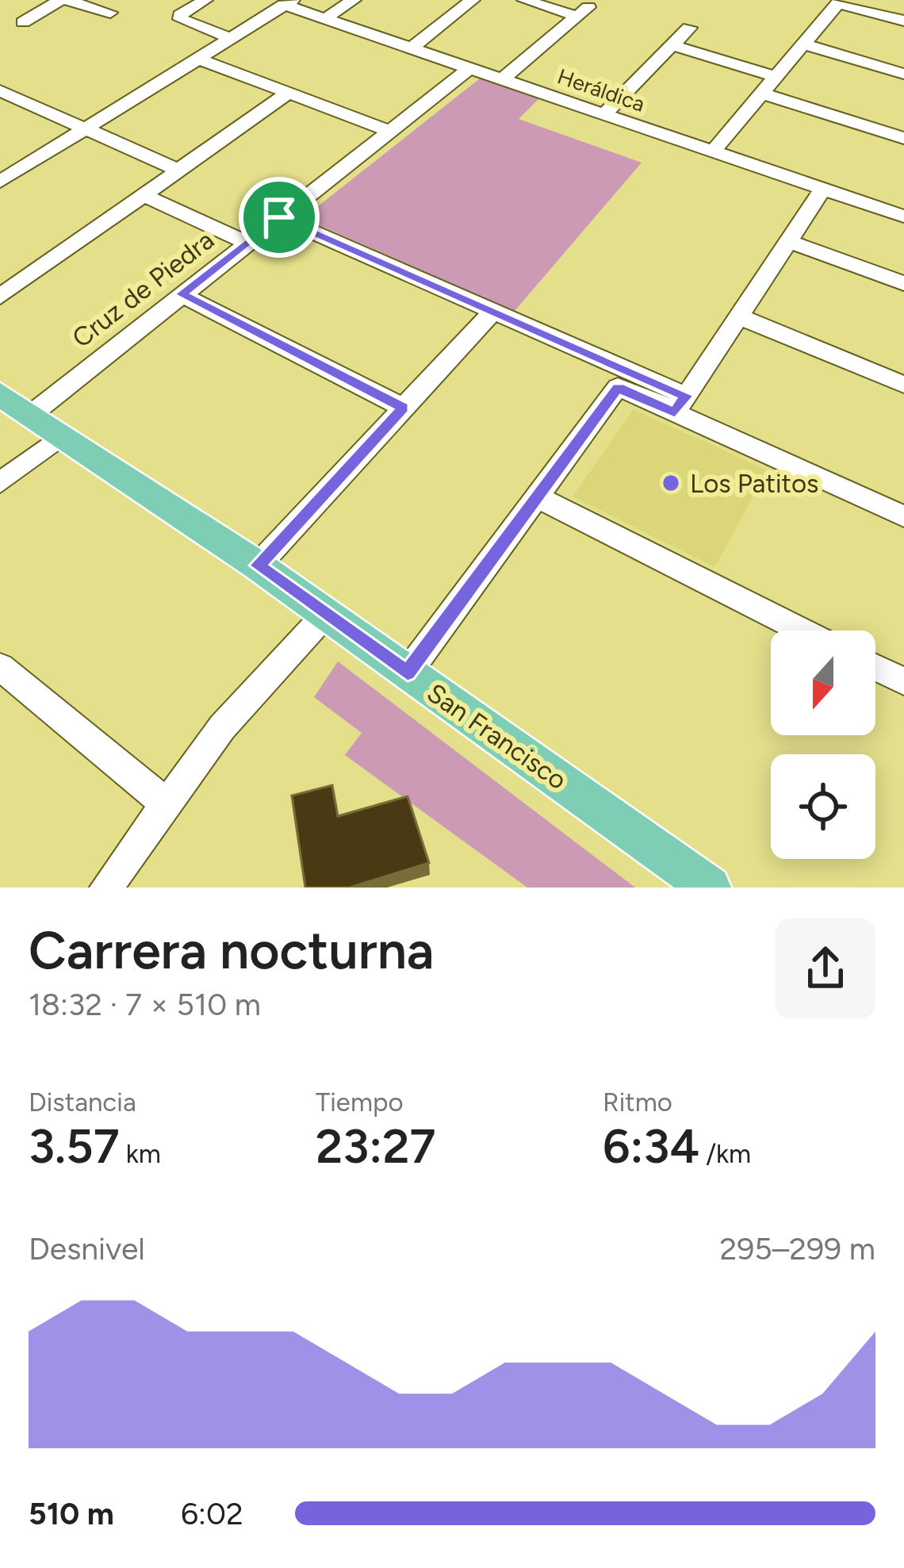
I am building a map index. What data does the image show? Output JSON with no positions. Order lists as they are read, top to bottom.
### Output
{
  "streets": {
    "main road": ["San Francisco"],
    "street": ["Heráldica", "Cruz de Piedra"]
  },
  "crossings": [
    ["Heráldica", "Cruz de Piedra"],
    ["Cruz de Piedra", "San Francisco"]
  ],
  "places": ["Los Patitos"],
  "north": "bottom",
  "page": {
    "heading": ["Carrera nocturna", "18:32 · 7 × 510 m"],
    "stats": [
      ["Distancia", "3.57 km"],
      ["Tiempo", "23:27"],
      ["Ritmo", "6:34 /km"]
    ],
    "chart": ["Desnivel", "295–299 m"],
    "list": [
      {
        "name": "510 m",
        "note": "6:02"
      }
    ]
  }
}
